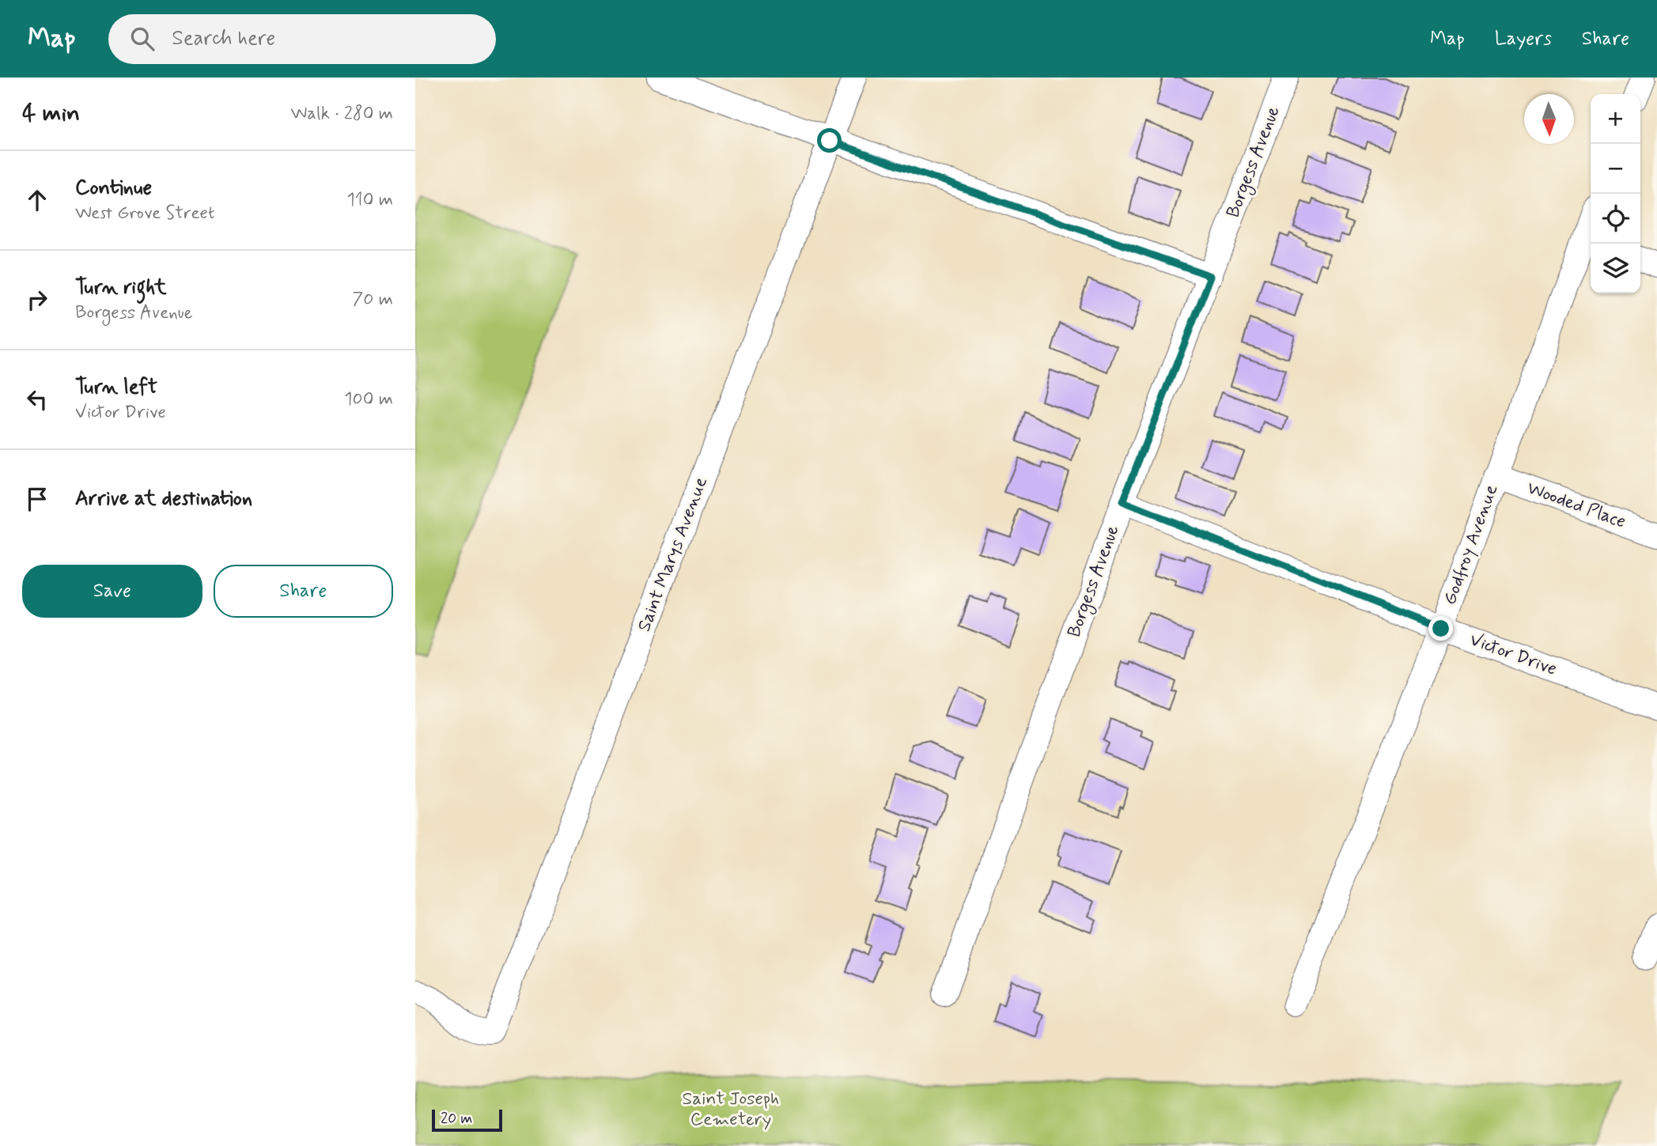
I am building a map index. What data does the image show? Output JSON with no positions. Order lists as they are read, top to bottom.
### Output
{
  "streets": {
    "street": [
      "Borgess Avenue",
      "Wooded Place",
      "Godfroy Avenue",
      "Saint Marys Avenue",
      "Victor Drive"
    ]
  },
  "crossings": [
    ["Borgess Avenue", "Victor Drive"],
    ["Wooded Place", "Godfroy Avenue"],
    ["Godfroy Avenue", "Victor Drive"]
  ],
  "parks": ["Saint Joseph Cemetery"],
  "scale_bar": "20 m",
  "north": "bottom",
  "page": {
    "header": "Map",
    "search": "Search here",
    "nav": ["Map", "Layers", "Share"],
    "heading": ["4 min", "Walk · 280 m"],
    "map_buttons": ["+", "−"],
    "list": [
      ["Continue", "West Grove Street", "110 m"],
      ["Turn right", "Borgess Avenue", "70 m"],
      ["Turn left", "Victor Drive", "100 m"],
      "Arrive at destination"
    ],
    "buttons": ["Save", "Share"],
    "scale": "20 m"
  }
}
